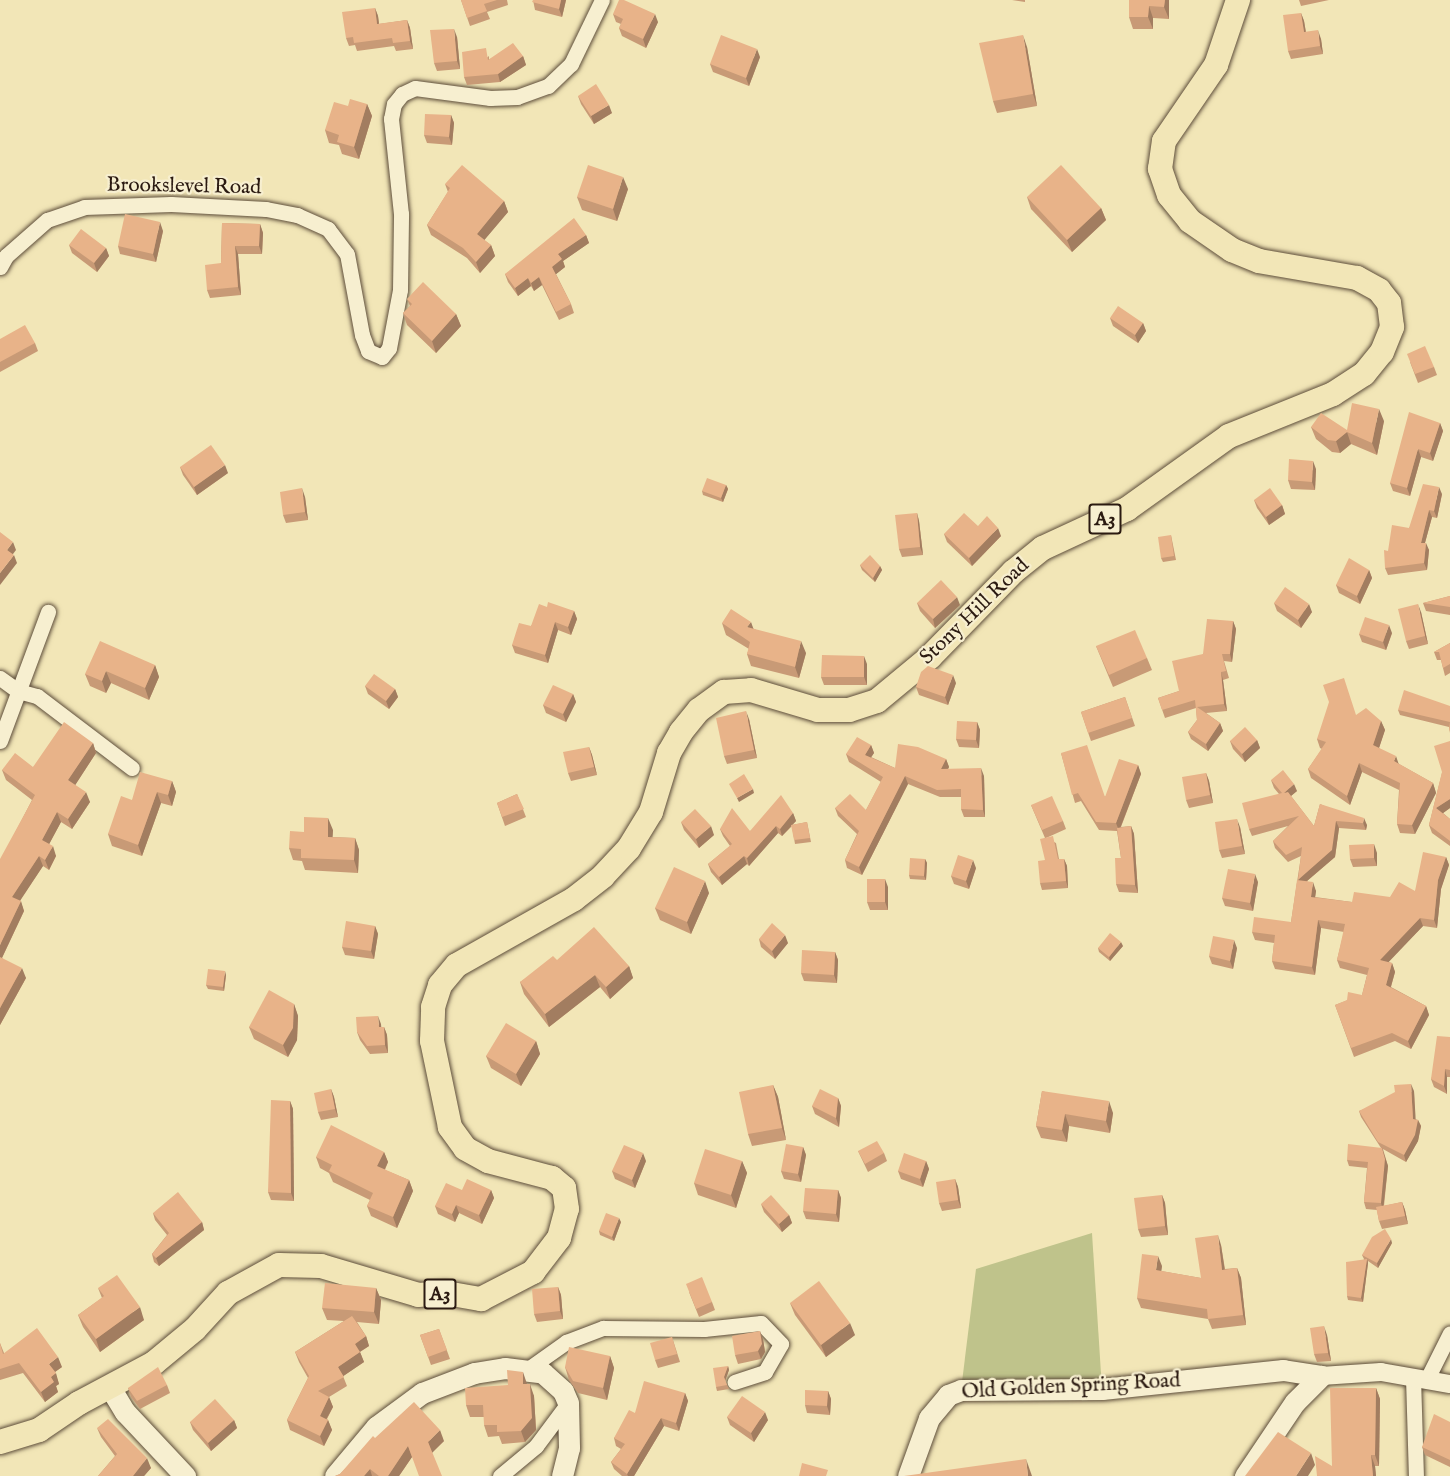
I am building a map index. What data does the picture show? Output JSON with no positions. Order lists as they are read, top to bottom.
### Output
{
  "streets": {
    "main road": ["A3", "Stony Hill Road", "Old Golden Spring Road"],
    "street": ["Brookslevel Road"]
  },
  "crossings": [
    ["A3", "Stony Hill Road"]
  ]
}
